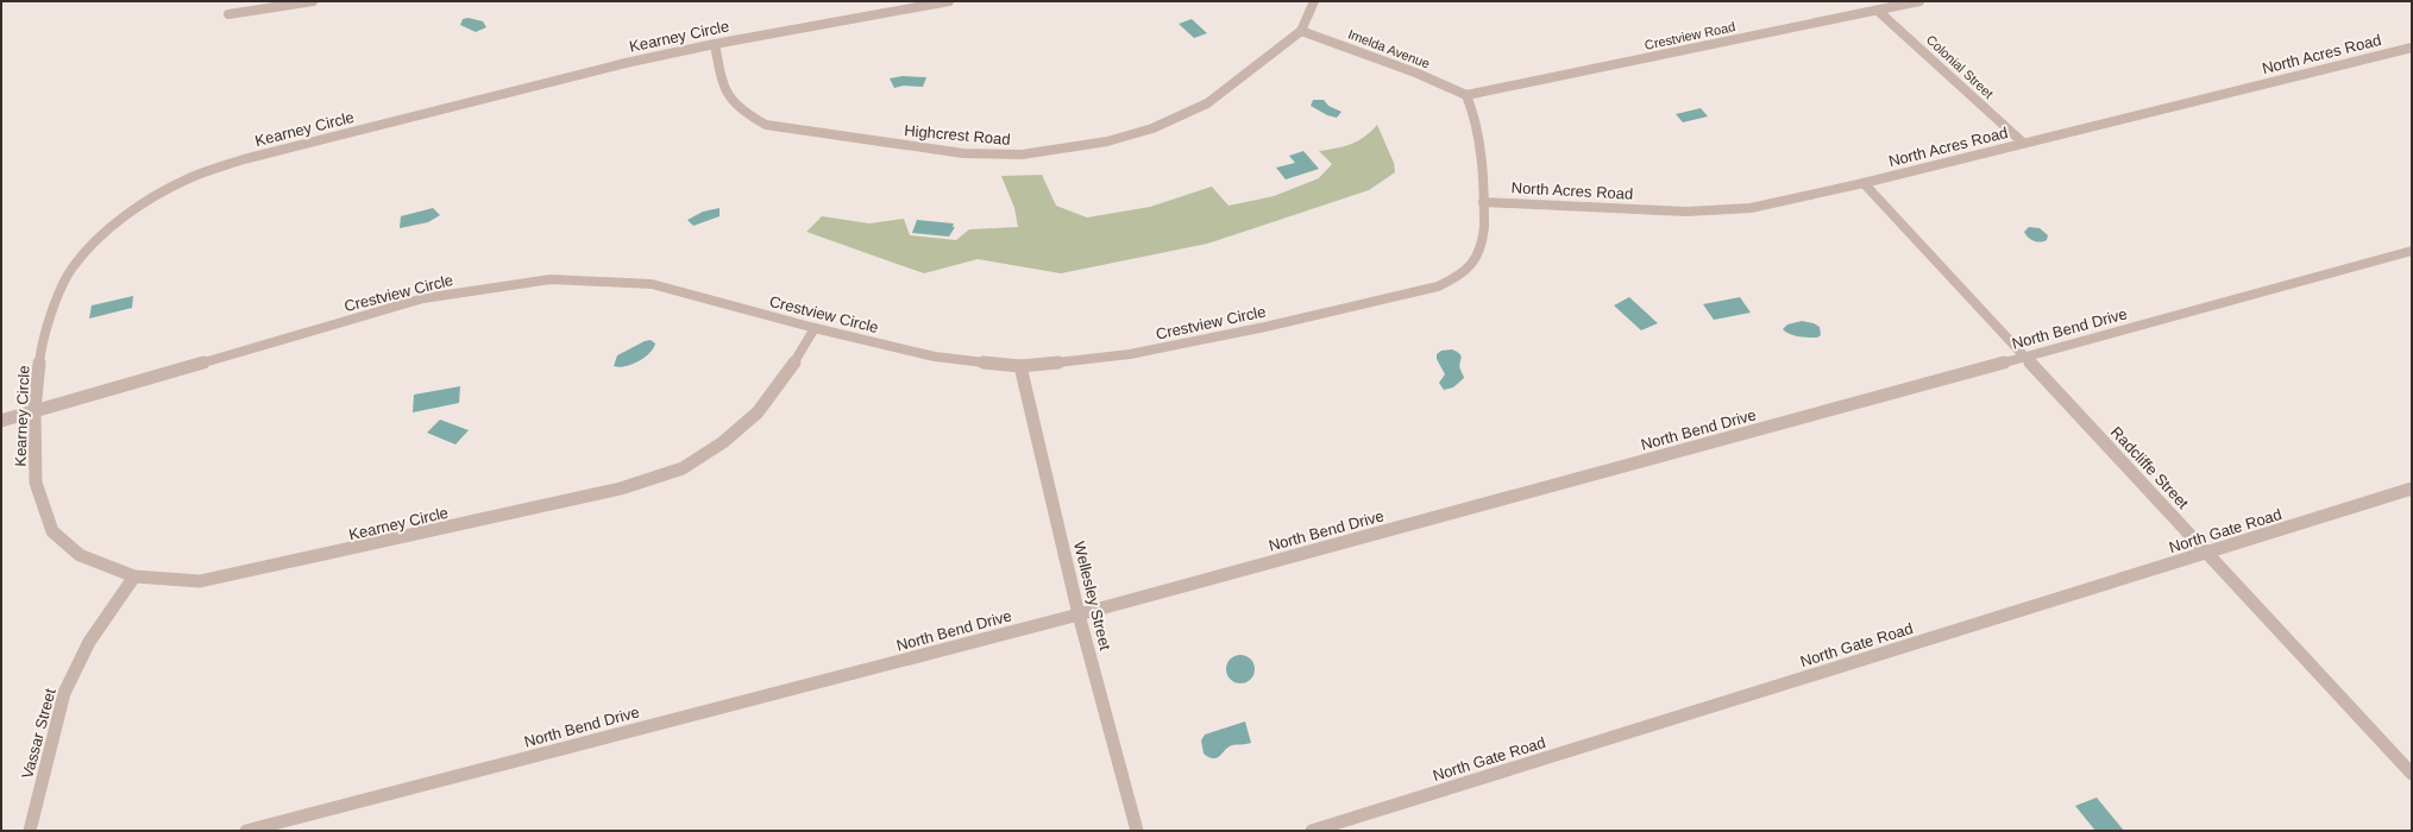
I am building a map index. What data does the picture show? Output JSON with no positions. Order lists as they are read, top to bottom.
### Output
{
  "streets": {
    "street": [
      "Kearney Circle",
      "Crestview Road",
      "Imelda Avenue",
      "North Acres Road",
      "Colonial Street",
      "Highcrest Road",
      "Crestview Circle",
      "North Bend Drive",
      "Radcliffe Street",
      "North Gate Road",
      "Wellesley Street",
      "Vassar Street"
    ]
  },
  "crossings": [
    ["Kearney Circle", "Highcrest Road"],
    ["Kearney Circle", "Crestview Circle"],
    ["Kearney Circle", "Vassar Street"],
    ["Crestview Road", "Imelda Avenue"],
    ["Crestview Road", "Colonial Street"],
    ["Crestview Road", "Crestview Circle"],
    ["Imelda Avenue", "Highcrest Road"],
    ["Imelda Avenue", "Crestview Circle"],
    ["North Acres Road", "Colonial Street"],
    ["North Acres Road", "Crestview Circle"],
    ["North Acres Road", "Radcliffe Street"],
    ["Crestview Circle", "Wellesley Street"],
    ["North Bend Drive", "Radcliffe Street"],
    ["North Bend Drive", "Wellesley Street"],
    ["Radcliffe Street", "North Gate Road"]
  ]
}
